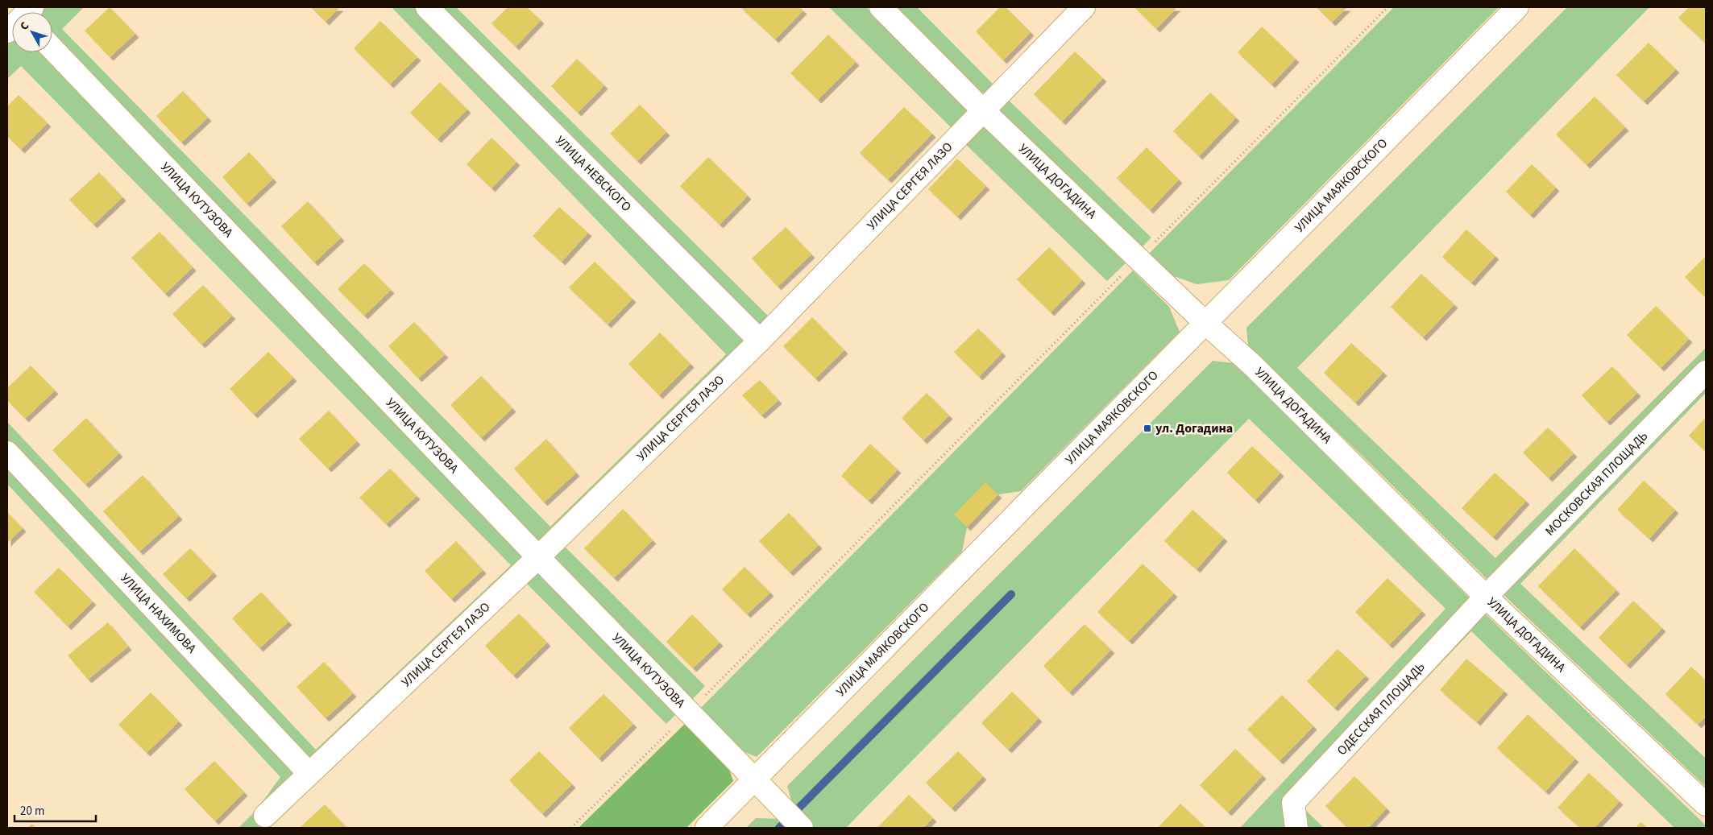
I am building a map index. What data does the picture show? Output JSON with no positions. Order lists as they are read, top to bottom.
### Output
{
  "streets": {
    "street": [
      "УЛИЦА НЕВСКОГО",
      "УЛИЦА ДОГАДИНА",
      "УЛИЦА МАЯКОВСКОГО",
      "УЛИЦА СЕРГЕЯ ЛАЗО",
      "УЛИЦА КУТУЗОВА",
      "МОСКОВСКАЯ ПЛОЩАДЬ",
      "УЛИЦА НАХИМОВА",
      "ОДЕССКАЯ ПЛОЩАДЬ"
    ]
  },
  "crossings": [
    ["УЛИЦА НЕВСКОГО", "УЛИЦА СЕРГЕЯ ЛАЗО"],
    ["УЛИЦА ДОГАДИНА", "УЛИЦА МАЯКОВСКОГО"],
    ["УЛИЦА ДОГАДИНА", "УЛИЦА СЕРГЕЯ ЛАЗО"],
    ["УЛИЦА ДОГАДИНА", "МОСКОВСКАЯ ПЛОЩАДЬ"],
    ["УЛИЦА ДОГАДИНА", "ОДЕССКАЯ ПЛОЩАДЬ"],
    ["УЛИЦА МАЯКОВСКОГО", "УЛИЦА КУТУЗОВА"],
    ["УЛИЦА СЕРГЕЯ ЛАЗО", "УЛИЦА КУТУЗОВА"],
    ["УЛИЦА СЕРГЕЯ ЛАЗО", "УЛИЦА НАХИМОВА"],
    ["МОСКОВСКАЯ ПЛОЩАДЬ", "ОДЕССКАЯ ПЛОЩАДЬ"]
  ],
  "places": {
    "transit": ["ул. Догадина"]
  },
  "scale_bar": "20 m",
  "north": "top left"
}
